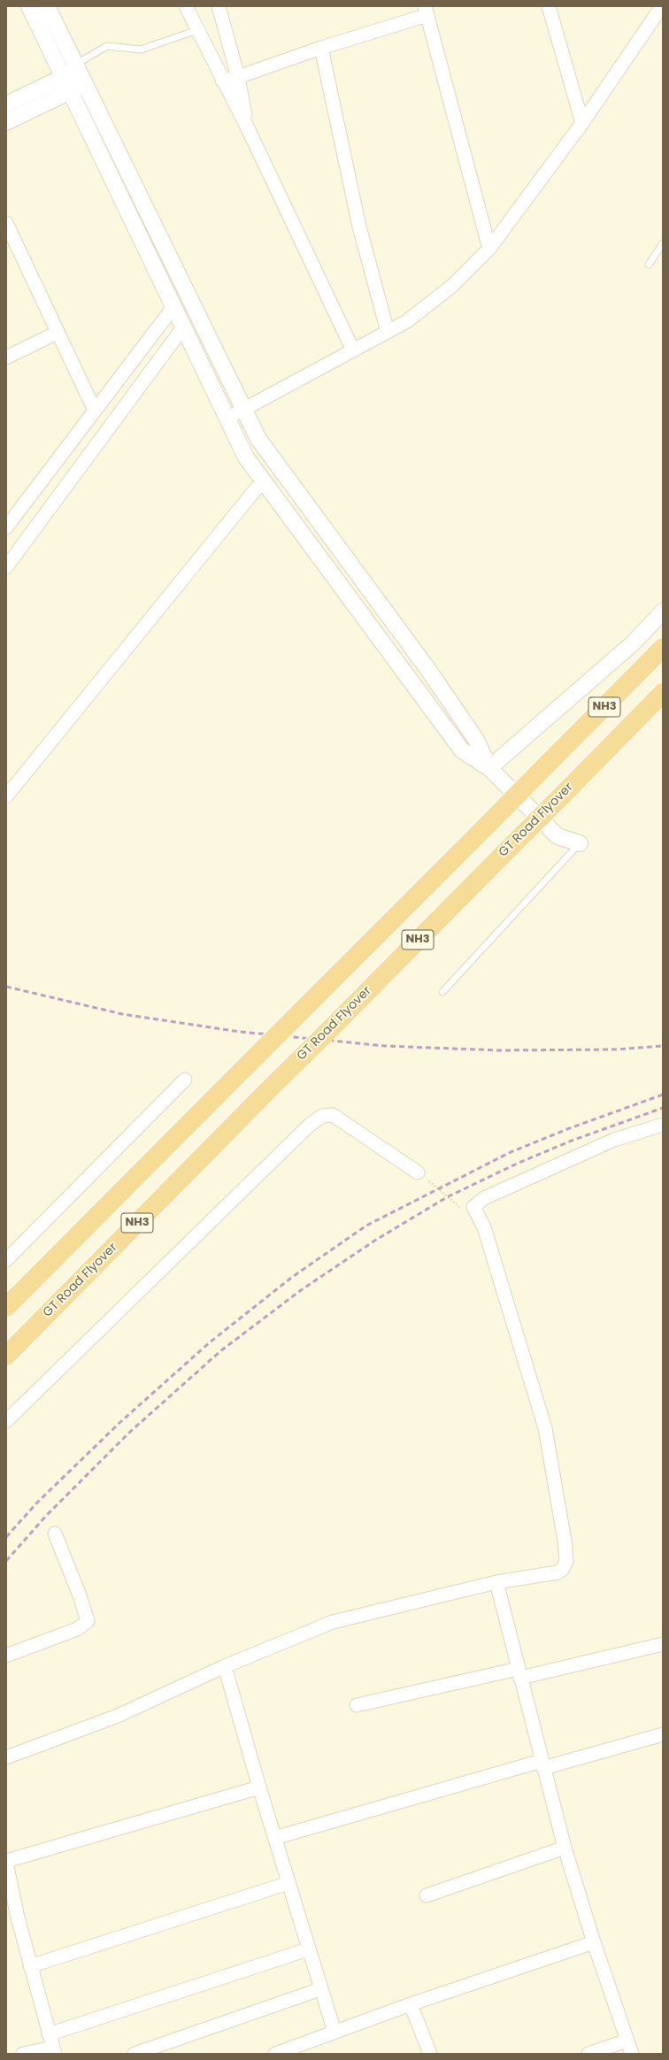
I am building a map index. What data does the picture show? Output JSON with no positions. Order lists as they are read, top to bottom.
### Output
{
  "streets": {
    "highway": ["NH3", "GT Road Flyover"]
  }
}
